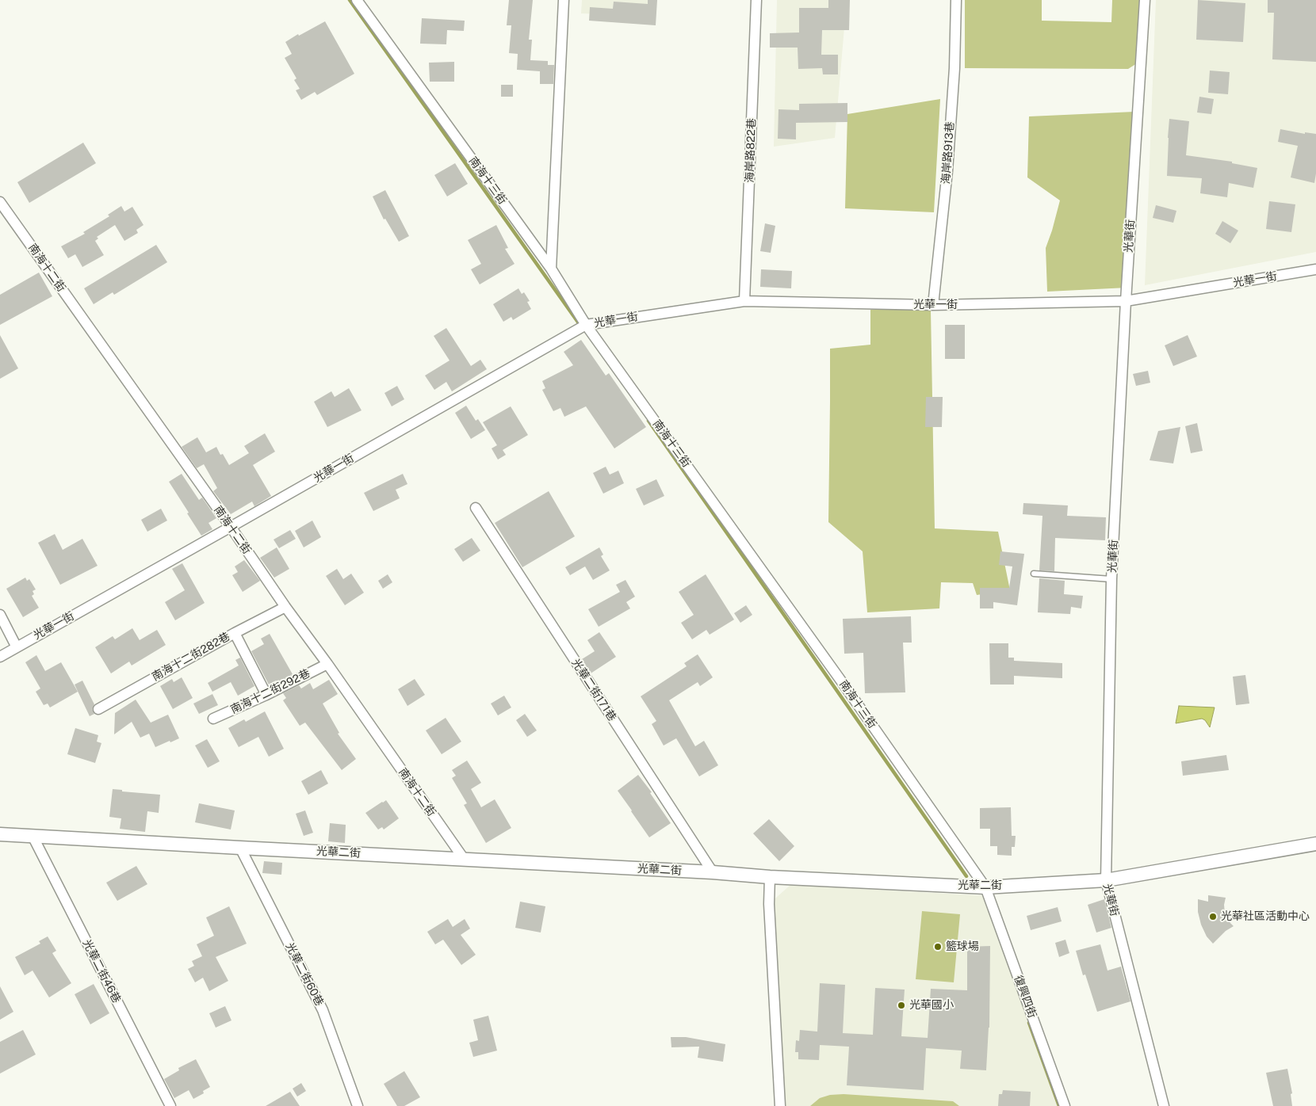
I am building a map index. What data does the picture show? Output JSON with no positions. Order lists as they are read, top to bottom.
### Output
{
  "streets": {
    "street": [
      "海岸路822巷",
      "海岸路913巷",
      "南海十三街",
      "光華街",
      "南海十二街",
      "光華一街",
      "南海十二街282巷",
      "光華二街171巷",
      "南海十二街292巷",
      "光華二街",
      "光華二街46巷",
      "光華二街60巷",
      "復興四街"
    ]
  },
  "crossings": [
    ["海岸路822巷", "光華一街"],
    ["海岸路913巷", "光華一街"],
    ["南海十三街", "光華一街"],
    ["南海十三街", "光華二街"],
    ["南海十三街", "復興四街"],
    ["光華街", "光華一街"],
    ["光華街", "光華二街"],
    ["南海十二街", "光華一街"],
    ["南海十二街", "南海十二街282巷"],
    ["南海十二街", "南海十二街292巷"],
    ["南海十二街", "光華二街"],
    ["光華二街171巷", "光華二街"],
    ["光華二街", "光華二街46巷"],
    ["光華二街", "光華二街60巷"],
    ["光華二街", "復興四街"]
  ],
  "places": ["光華社區活動中心", "籃球場", "光華國小"]
}
